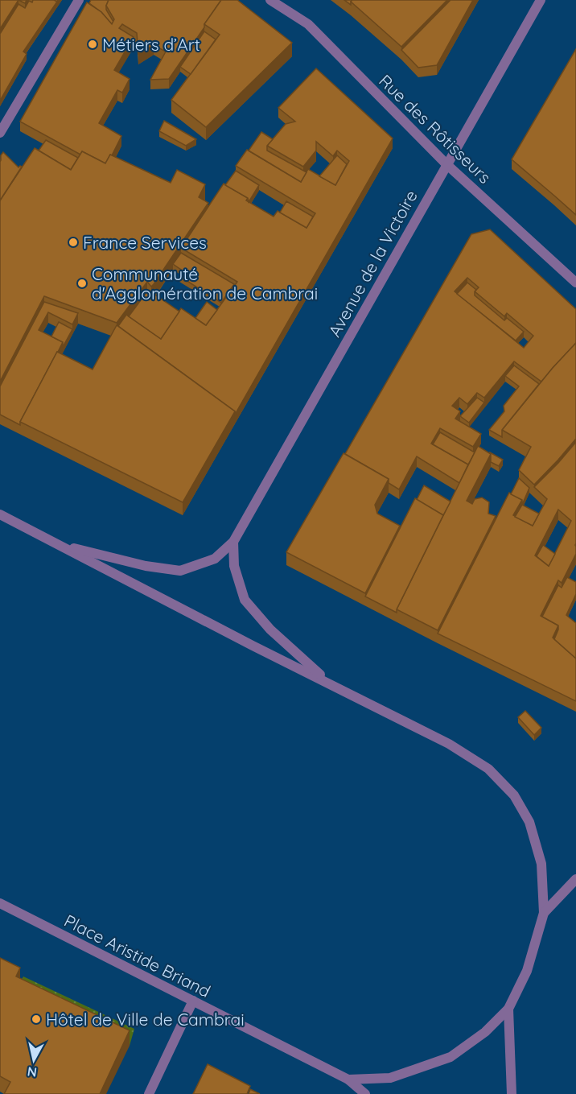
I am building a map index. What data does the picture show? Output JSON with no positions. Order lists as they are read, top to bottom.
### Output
{
  "streets": {
    "street": ["Rue des Rôtisseurs", "Avenue de la Victoire", "Place Aristide Briand"]
  },
  "crossings": [
    ["Rue des Rôtisseurs", "Avenue de la Victoire"],
    ["Avenue de la Victoire", "Place Aristide Briand"]
  ],
  "places": [
    "Métiers d’Art",
    "France Services",
    "Communauté d'Agglomération de Cambrai",
    "Hôtel de Ville de Cambrai"
  ],
  "north": "bottom"
}
